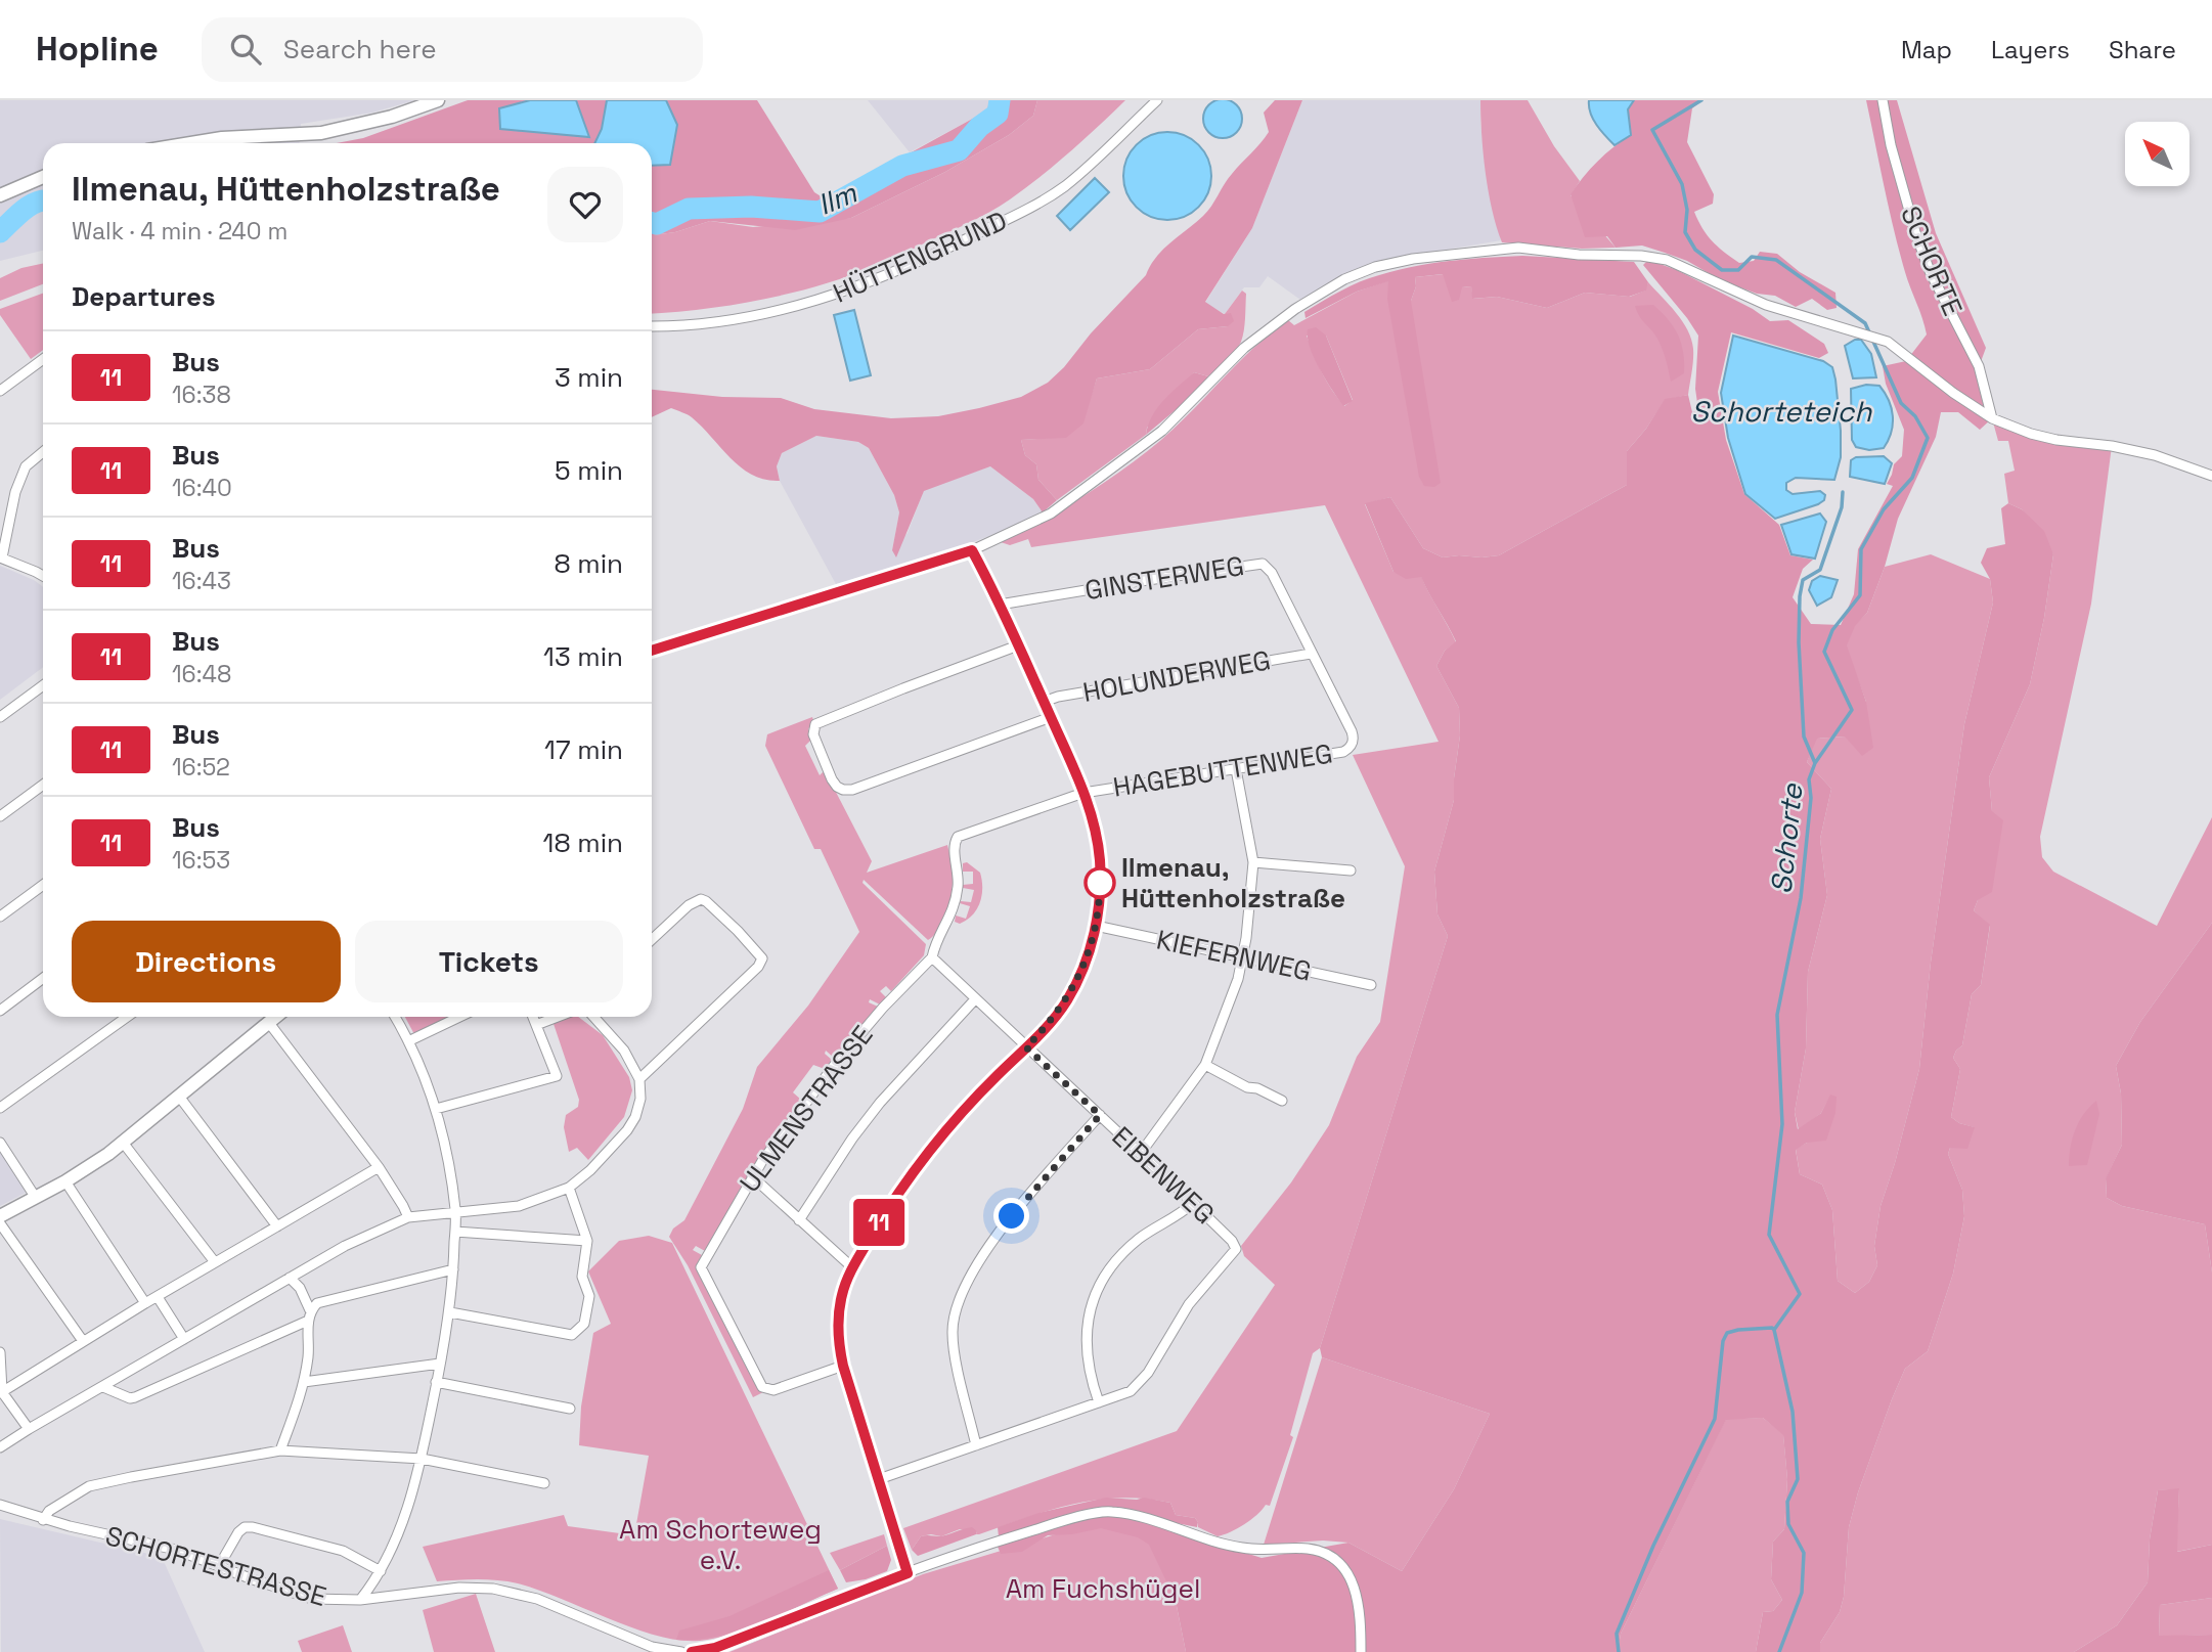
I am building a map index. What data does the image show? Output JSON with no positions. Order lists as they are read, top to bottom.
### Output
{
  "streets": {
    "street": [
      "HÜTTENGRUND",
      "SCHORTE",
      "GINSTERWEG",
      "HOLUNDERWEG",
      "HAGEBUTTENWEG",
      "KIEFERNWEG",
      "ULMENSTRASSE",
      "EIBENWEG",
      "SCHORTESTRASSE"
    ]
  },
  "crossings": [
    ["GINSTERWEG", "HOLUNDERWEG"],
    ["GINSTERWEG", "HAGEBUTTENWEG"],
    ["HAGEBUTTENWEG", "ULMENSTRASSE"],
    ["HAGEBUTTENWEG", "EIBENWEG"],
    ["ULMENSTRASSE", "EIBENWEG"]
  ],
  "water": ["Ilm", "Schorteteich", "Schorte"],
  "parks": ["Am Schorteweg e.V.", "Am Fuchshügel"],
  "places": ["Ilmenau, Hüttenholzstraße"],
  "lines": ["bus line 11"],
  "north": "top left",
  "page": {
    "header": "Hopline",
    "search": "Search here",
    "nav": ["Map", "Layers", "Share"],
    "on_map": "11",
    "heading": [
      ["Ilmenau, Hüttenholzstraße", "Walk · 4 min · 240 m"],
      "Departures"
    ],
    "list": [
      {
        "mark": "11",
        "name": "Bus",
        "note": "16:38",
        "value": "3 min"
      },
      {
        "mark": "11",
        "name": "Bus",
        "note": "16:40",
        "value": "5 min"
      },
      {
        "mark": "11",
        "name": "Bus",
        "note": "16:43",
        "value": "8 min"
      },
      {
        "mark": "11",
        "name": "Bus",
        "note": "16:48",
        "value": "13 min"
      },
      {
        "mark": "11",
        "name": "Bus",
        "note": "16:52",
        "value": "17 min"
      },
      {
        "mark": "11",
        "name": "Bus",
        "note": "16:53",
        "value": "18 min"
      }
    ],
    "buttons": ["Directions", "Tickets"]
  }
}
